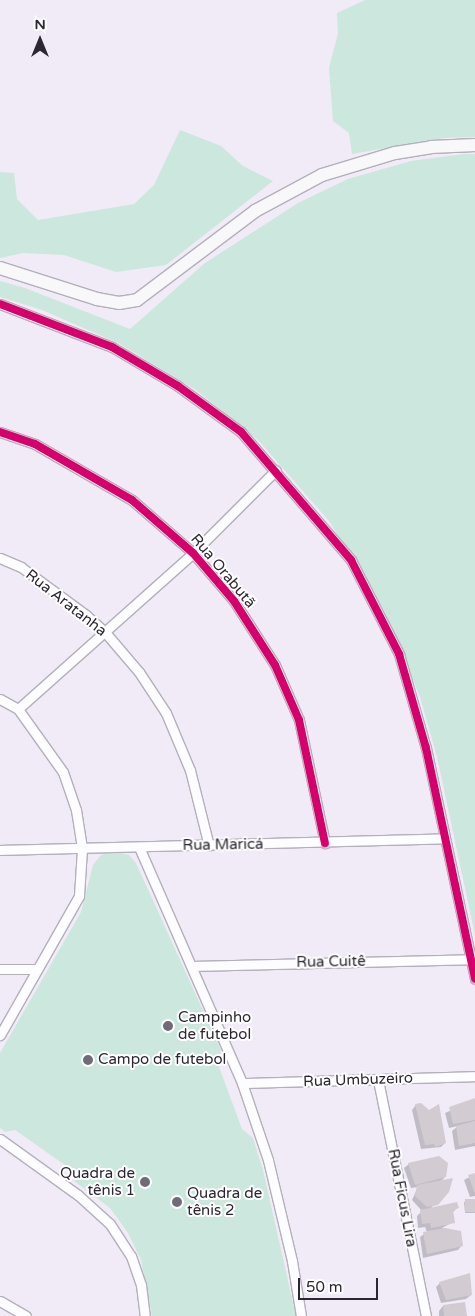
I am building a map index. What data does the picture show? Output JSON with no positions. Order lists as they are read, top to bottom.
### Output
{
  "streets": {
    "street": [
      "Rua Orabutã",
      "Rua Aratanha",
      "Rua Maricá",
      "Rua Cuitê",
      "Rua Umbuzeiro",
      "Rua Ficus Lira"
    ]
  },
  "crossings": [
    ["Rua Orabutã", "Rua Maricá"],
    ["Rua Aratanha", "Rua Maricá"],
    ["Rua Umbuzeiro", "Rua Ficus Lira"]
  ],
  "places": [
    "Campinho de futebol",
    "Campo de futebol",
    "Quadra de tênis 1",
    "Quadra de tênis 2"
  ],
  "scale_bar": "50 m",
  "north": "top"
}
